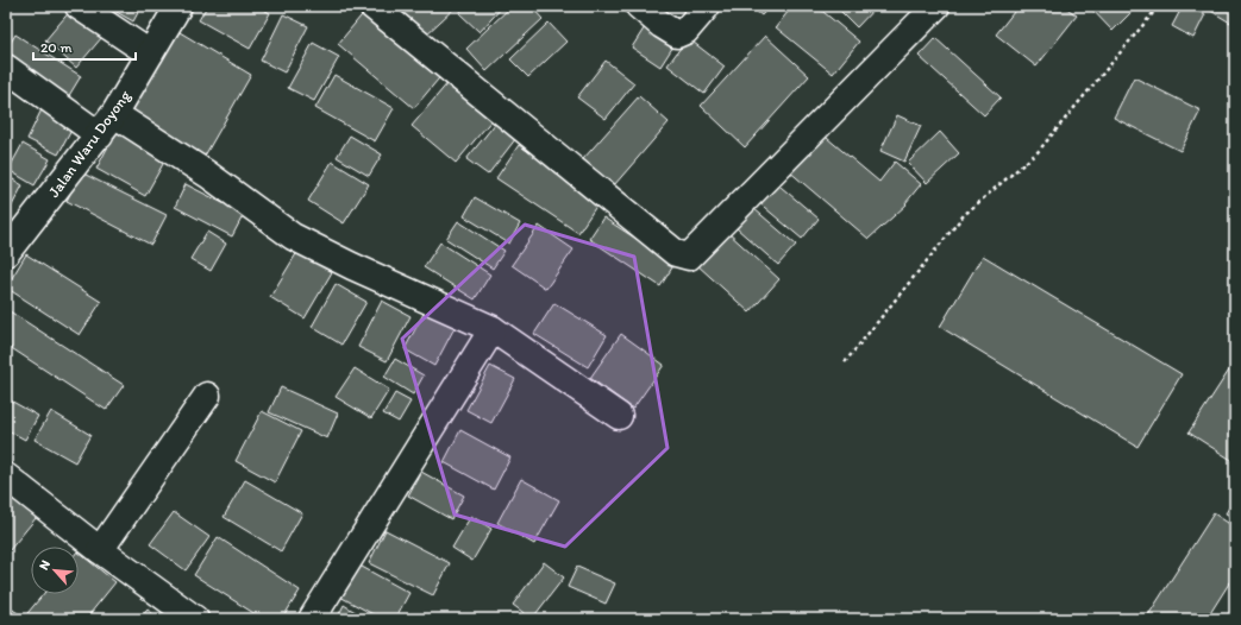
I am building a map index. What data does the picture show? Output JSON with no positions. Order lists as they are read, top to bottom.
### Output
{
  "streets": {
    "street": ["Jalan Waru Doyong"]
  },
  "scale_bar": "20 m",
  "north": "top left"
}
